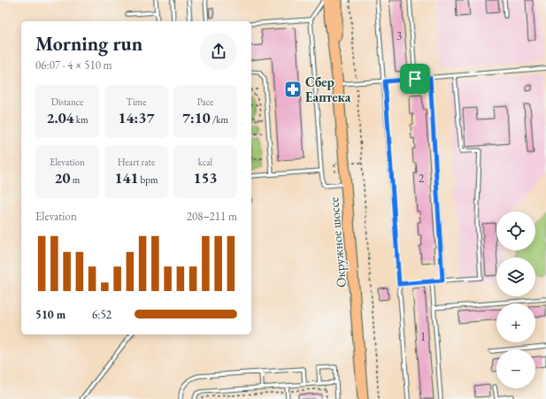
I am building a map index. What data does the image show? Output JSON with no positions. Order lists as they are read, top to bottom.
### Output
{
  "streets": {
    "main road": ["Окружное шоссе"]
  },
  "places": {
    "pharmacy": ["Сбер Еаптека"]
  },
  "house_numbers": ["3", "2", "1"],
  "page": {
    "heading": ["Morning run", "06:07 · 4 × 510 m"],
    "stats": [
      ["Distance", "2.04 km"],
      ["Time", "14:37"],
      ["Pace", "7:10 /km"],
      ["Elevation", "20 m"],
      ["Heart rate", "141 bpm"],
      ["kcal", "153"]
    ],
    "chart": ["Elevation", "208–211 m"],
    "map_buttons": ["+", "−"],
    "list": [
      {
        "name": "510 m",
        "note": "6:52"
      }
    ]
  }
}
